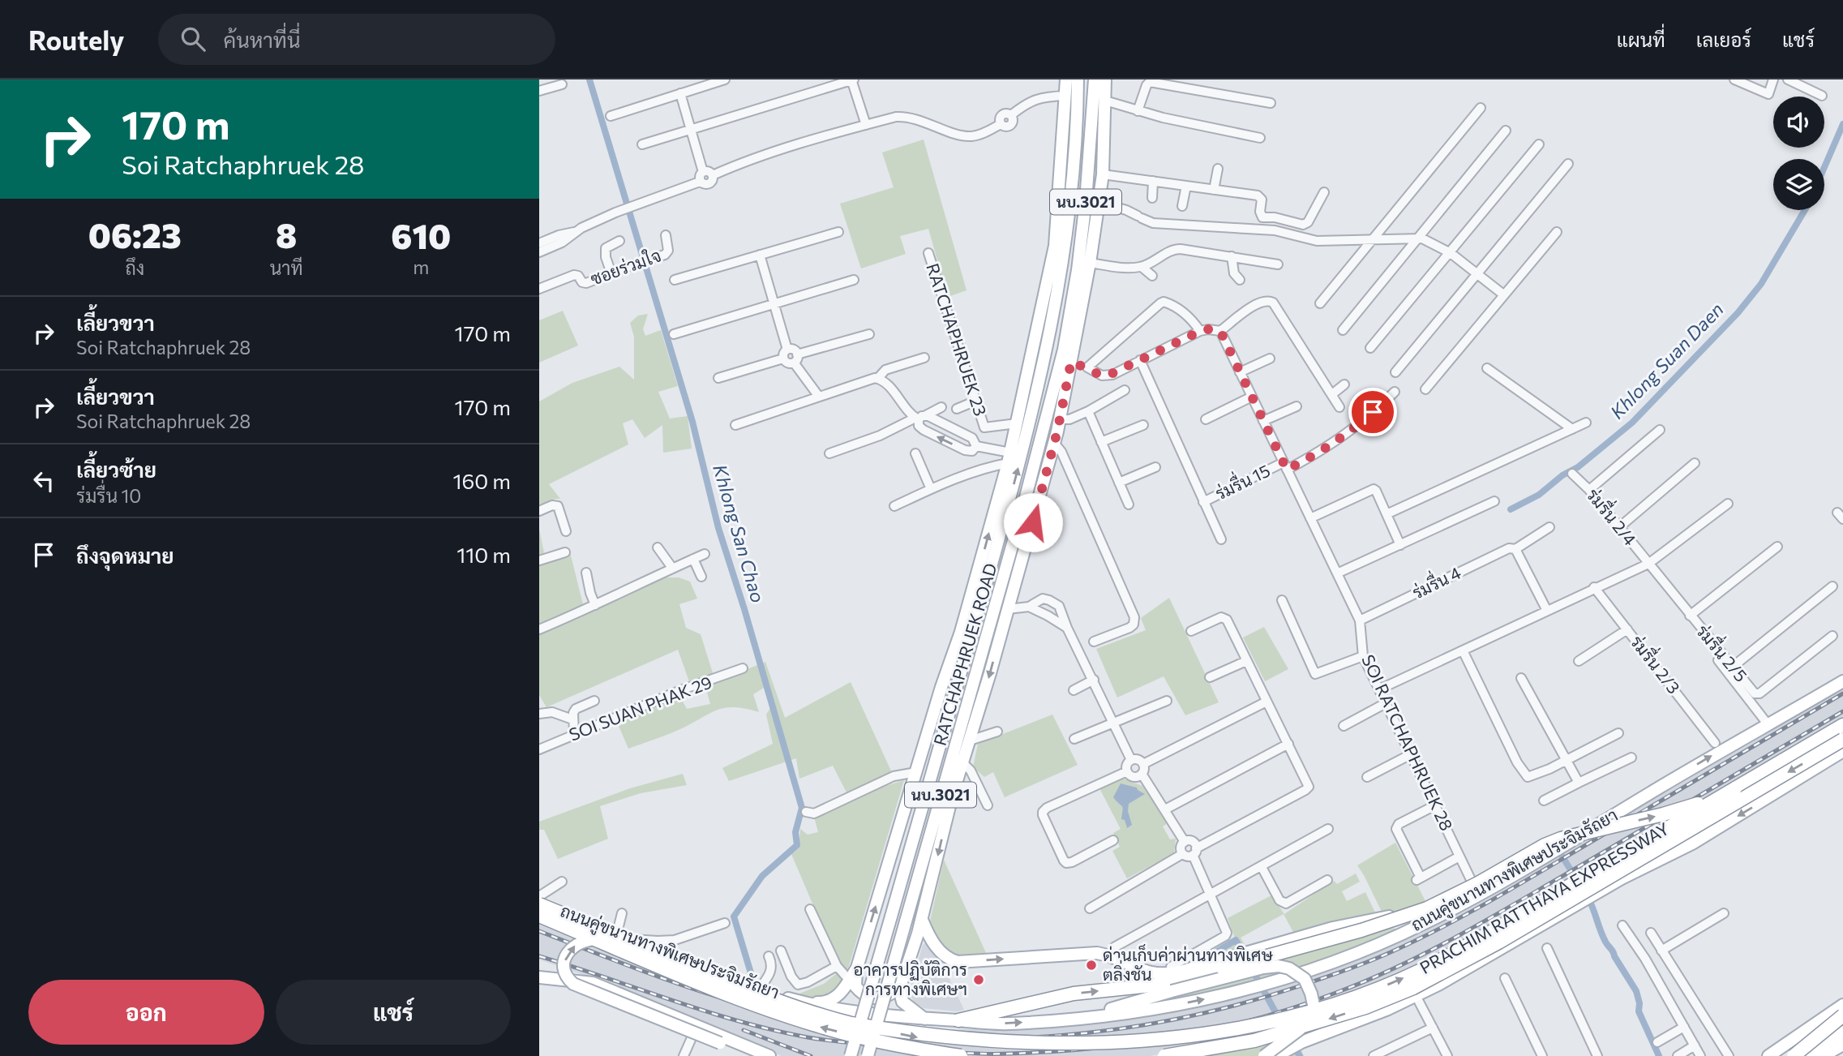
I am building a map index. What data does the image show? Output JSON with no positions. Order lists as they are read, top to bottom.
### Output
{
  "streets": {
    "highway": ["PRACHIM RATTHAYA EXPRESSWAY"],
    "main road": ["นบ.3021", "RATCHAPHRUEK ROAD", "ถนนคู่ขนานทางพิเศษประจิมรัถยา"],
    "street": [
      "ซอยร่วมใจ",
      "RATCHAPHRUEK 23",
      "ร่มรื่น 15",
      "ร่มรื่น 2/4",
      "ร่มรื่น 4",
      "ร่มรื่น 2/5",
      "ร่มรื่น 2/3",
      "SOI SUAN PHAK 29",
      "SOI RATCHAPHRUEK 28"
    ]
  },
  "crossings": [
    ["นบ.3021", "RATCHAPHRUEK 23"],
    ["นบ.3021", "RATCHAPHRUEK ROAD"],
    ["ร่มรื่น 15", "SOI RATCHAPHRUEK 28"],
    ["ร่มรื่น 2/4", "ร่มรื่น 2/5"],
    ["ร่มรื่น 4", "SOI RATCHAPHRUEK 28"],
    ["SOI RATCHAPHRUEK 28", "ถนนคู่ขนานทางพิเศษประจิมรัถยา"],
    ["ถนนคู่ขนานทางพิเศษประจิมรัถยา", "PRACHIM RATTHAYA EXPRESSWAY"]
  ],
  "water": ["Khlong Suan Daen", "Khlong San Chao"],
  "places": ["ด่านเก็บค่าผ่านทางพิเศษ ตลิ่งชัน", "อาคารปฏิบัติการ การทางพิเศษฯ"],
  "page": {
    "header": "Routely",
    "search": "ค้นหาที่นี่",
    "nav": ["แผนที่", "เลเยอร์", "แชร์"],
    "turn": ["170 m", "Soi Ratchaphruek 28"],
    "eta": [
      "06:23",
      "ถึง",
      "8",
      "นาที",
      "610",
      "m"
    ],
    "list": [
      {
        "name": "เลี้ยวขวา",
        "note": "Soi Ratchaphruek 28",
        "value": "170 m"
      },
      {
        "name": "เลี้ยวขวา",
        "note": "Soi Ratchaphruek 28",
        "value": "170 m"
      },
      {
        "name": "เลี้ยวซ้าย",
        "note": "ร่มรื่น 10",
        "value": "160 m"
      },
      {
        "name": "ถึงจุดหมาย",
        "value": "110 m"
      }
    ],
    "buttons": ["ออก", "แชร์"]
  }
}
